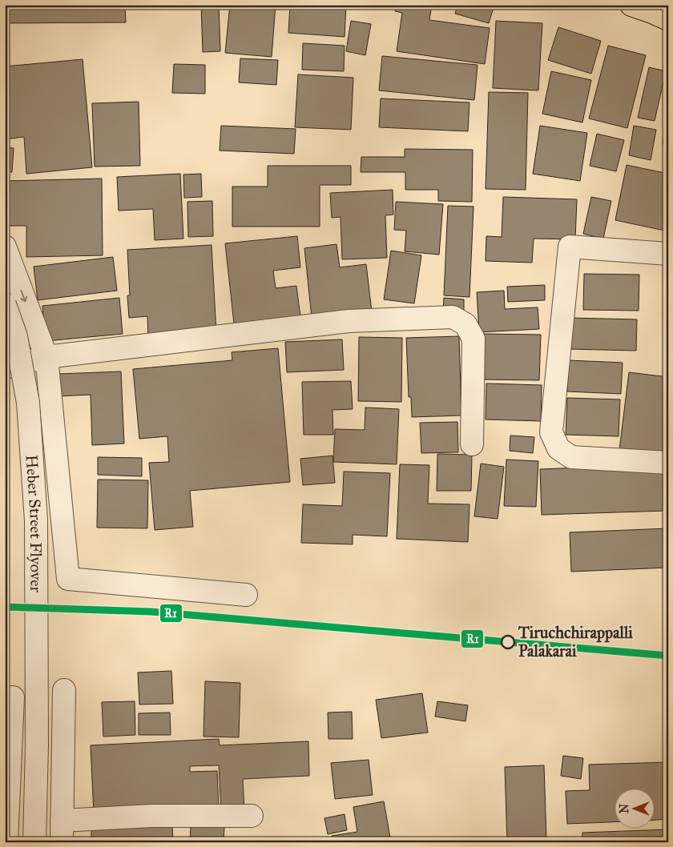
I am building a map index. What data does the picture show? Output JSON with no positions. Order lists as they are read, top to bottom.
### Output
{
  "streets": {
    "street": ["Heber Street Flyover"]
  },
  "places": ["Tiruchchirappalli Palakarai"],
  "lines": ["transit line R1"],
  "north": "left"
}
